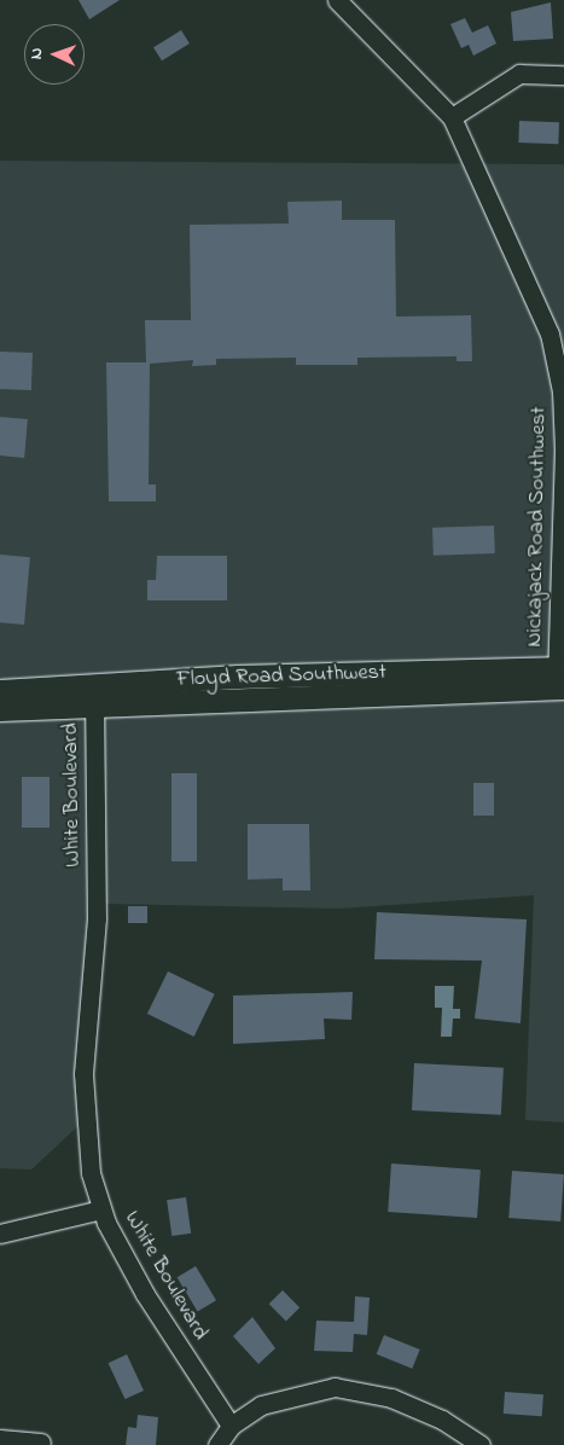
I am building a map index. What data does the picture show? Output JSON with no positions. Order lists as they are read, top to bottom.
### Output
{
  "streets": {
    "main road": ["Floyd Road Southwest"],
    "street": ["Nickajack Road Southwest", "White Boulevard"]
  },
  "crossings": [
    ["Nickajack Road Southwest", "Floyd Road Southwest"],
    ["Floyd Road Southwest", "White Boulevard"]
  ],
  "north": "left"
}
